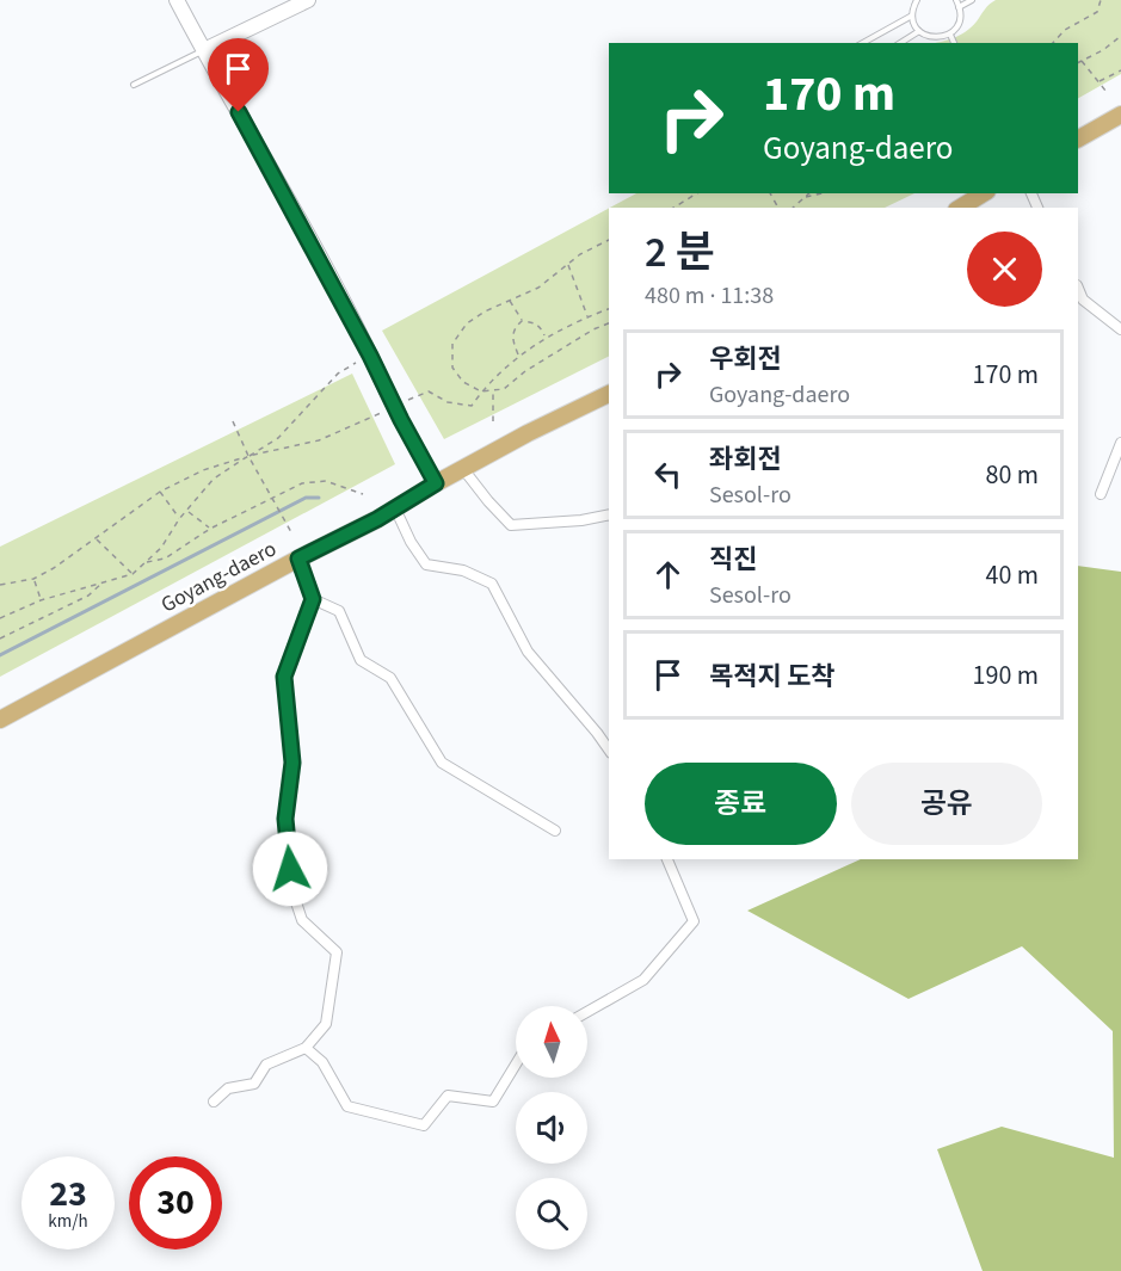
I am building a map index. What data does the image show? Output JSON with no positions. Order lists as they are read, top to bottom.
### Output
{
  "streets": {
    "main road": ["Goyang-daero"]
  },
  "north": "top",
  "page": {
    "turn": ["170 m", "Goyang-daero"],
    "heading": ["2 분", "480 m · 11:38"],
    "list": [
      {
        "name": "우회전",
        "note": "Goyang-daero",
        "value": "170 m"
      },
      {
        "name": "좌회전",
        "note": "Sesol-ro",
        "value": "80 m"
      },
      {
        "name": "직진",
        "note": "Sesol-ro",
        "value": "40 m"
      },
      {
        "name": "목적지 도착",
        "value": "190 m"
      }
    ],
    "buttons": ["종료", "공유"],
    "speed": "23 km/h",
    "limit": "30"
  }
}
